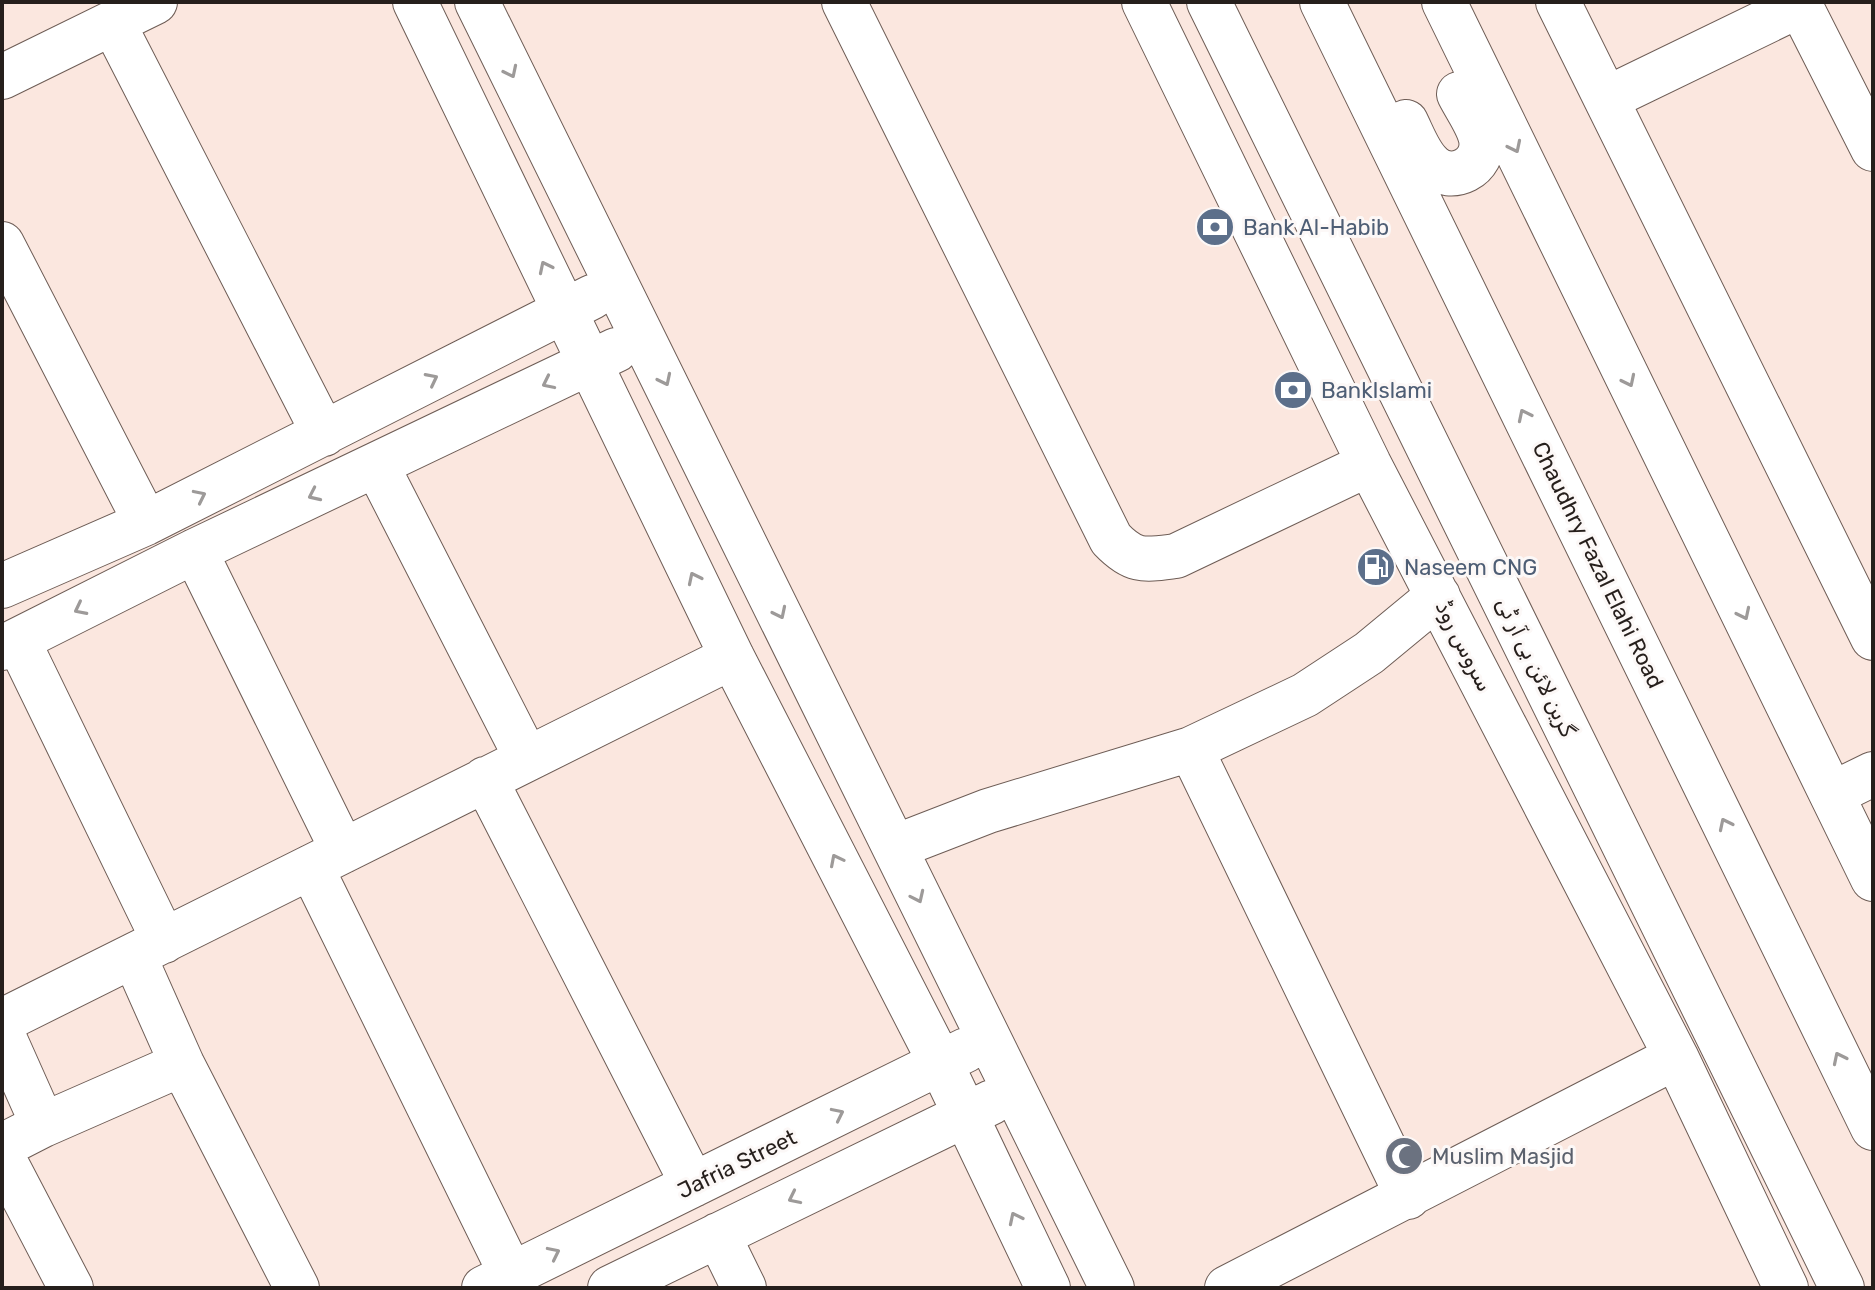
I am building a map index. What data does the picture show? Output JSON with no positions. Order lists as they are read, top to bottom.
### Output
{
  "streets": {
    "street": [
      "Chaudhry Fazal Elahi Road",
      "سروس روڈ",
      "گرین لائن بی آر ٹی",
      "Jafria Street"
    ]
  },
  "places": {
    "bank": ["Bank Al-Habib", "BankIslami"],
    "fuel station": ["Naseem CNG"],
    "mosque": ["Muslim Masjid"]
  }
}
